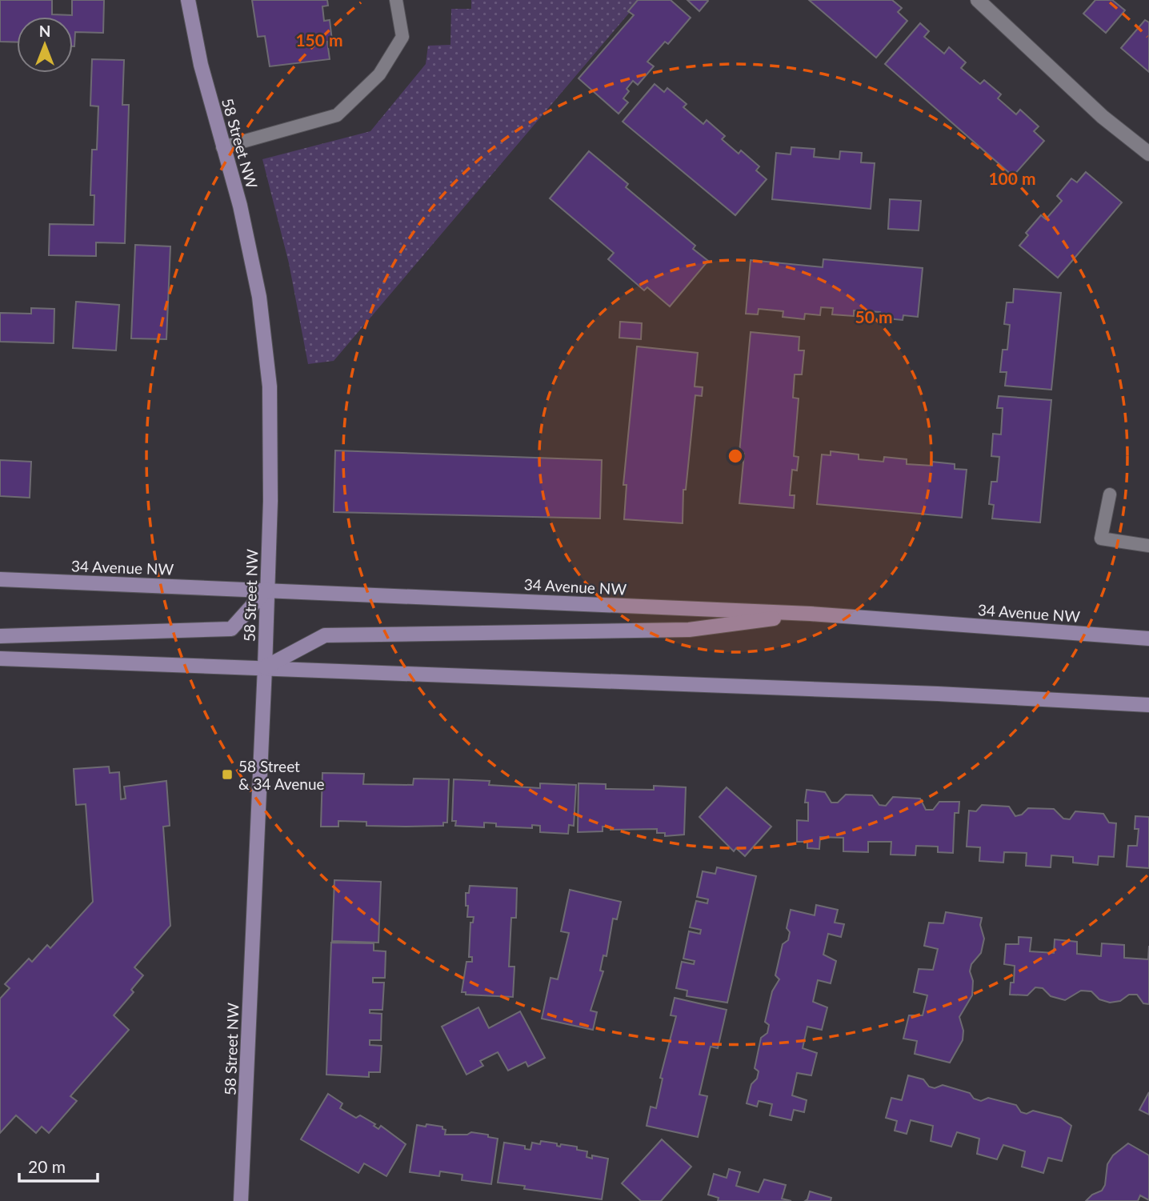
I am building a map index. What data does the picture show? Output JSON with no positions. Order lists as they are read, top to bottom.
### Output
{
  "streets": {
    "main road": ["58 Street NW", "34 Avenue NW"]
  },
  "crossings": [
    ["58 Street NW", "34 Avenue NW"]
  ],
  "places": {
    "transit": ["58 Street & 34 Avenue"]
  },
  "scale_bar": "20 m",
  "north": "top",
  "rings": ["150 m", "100 m", "50 m"]
}
